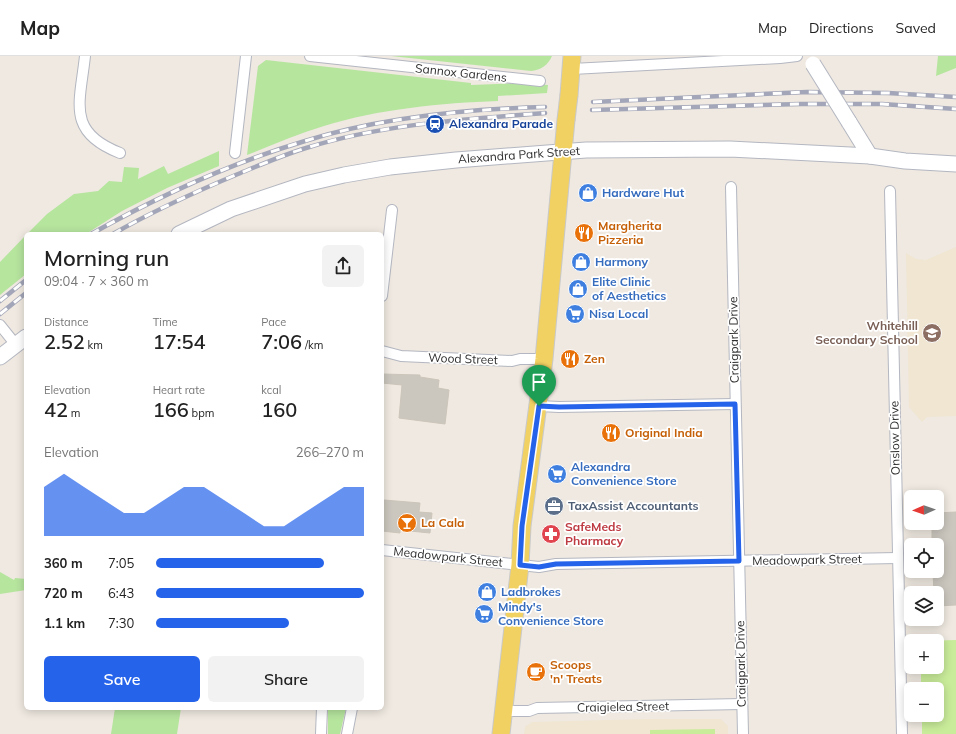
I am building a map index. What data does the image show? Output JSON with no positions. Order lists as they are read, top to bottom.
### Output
{
  "streets": {
    "street": [
      "Sannox Gardens",
      "Alexandra Park Street",
      "Craigpark Drive",
      "Wood Street",
      "Onslow Drive",
      "Meadowpark Street",
      "Craigielea Street"
    ]
  },
  "crossings": [
    ["Craigpark Drive", "Meadowpark Street"],
    ["Craigpark Drive", "Craigielea Street"],
    ["Onslow Drive", "Meadowpark Street"]
  ],
  "places": {
    "station": ["Alexandra Parade"],
    "shop": [
      "Hardware Hut",
      "Harmony",
      "Elite Clinic of Aesthetics",
      "Ladbrokes"
    ],
    "restaurant": ["Margherita Pizzeria", "Zen", "Original India"],
    "supermarket": ["Nisa Local", "Alexandra Convenience Store", "Mindy's Convenience Store"],
    "school or university": ["Whitehill Secondary School"],
    "office": ["TaxAssist Accountants"],
    "bar": ["La Cala"],
    "pharmacy": ["SafeMeds Pharmacy"],
    "cafe": ["Scoops 'n' Treats"]
  },
  "north": "left",
  "page": {
    "header": "Map",
    "nav": ["Map", "Directions", "Saved"],
    "heading": ["Morning run", "09:04 · 7 × 360 m"],
    "stats": [
      ["Distance", "2.52 km"],
      ["Time", "17:54"],
      ["Pace", "7:06 /km"],
      ["Elevation", "42 m"],
      ["Heart rate", "166 bpm"],
      ["kcal", "160"]
    ],
    "chart": ["Elevation", "266–270 m"],
    "map_buttons": ["+", "−"],
    "list": [
      {
        "name": "360 m",
        "note": "7:05"
      },
      {
        "name": "720 m",
        "note": "6:43"
      },
      {
        "name": "1.1 km",
        "note": "7:30"
      }
    ],
    "buttons": ["Save", "Share"]
  }
}
